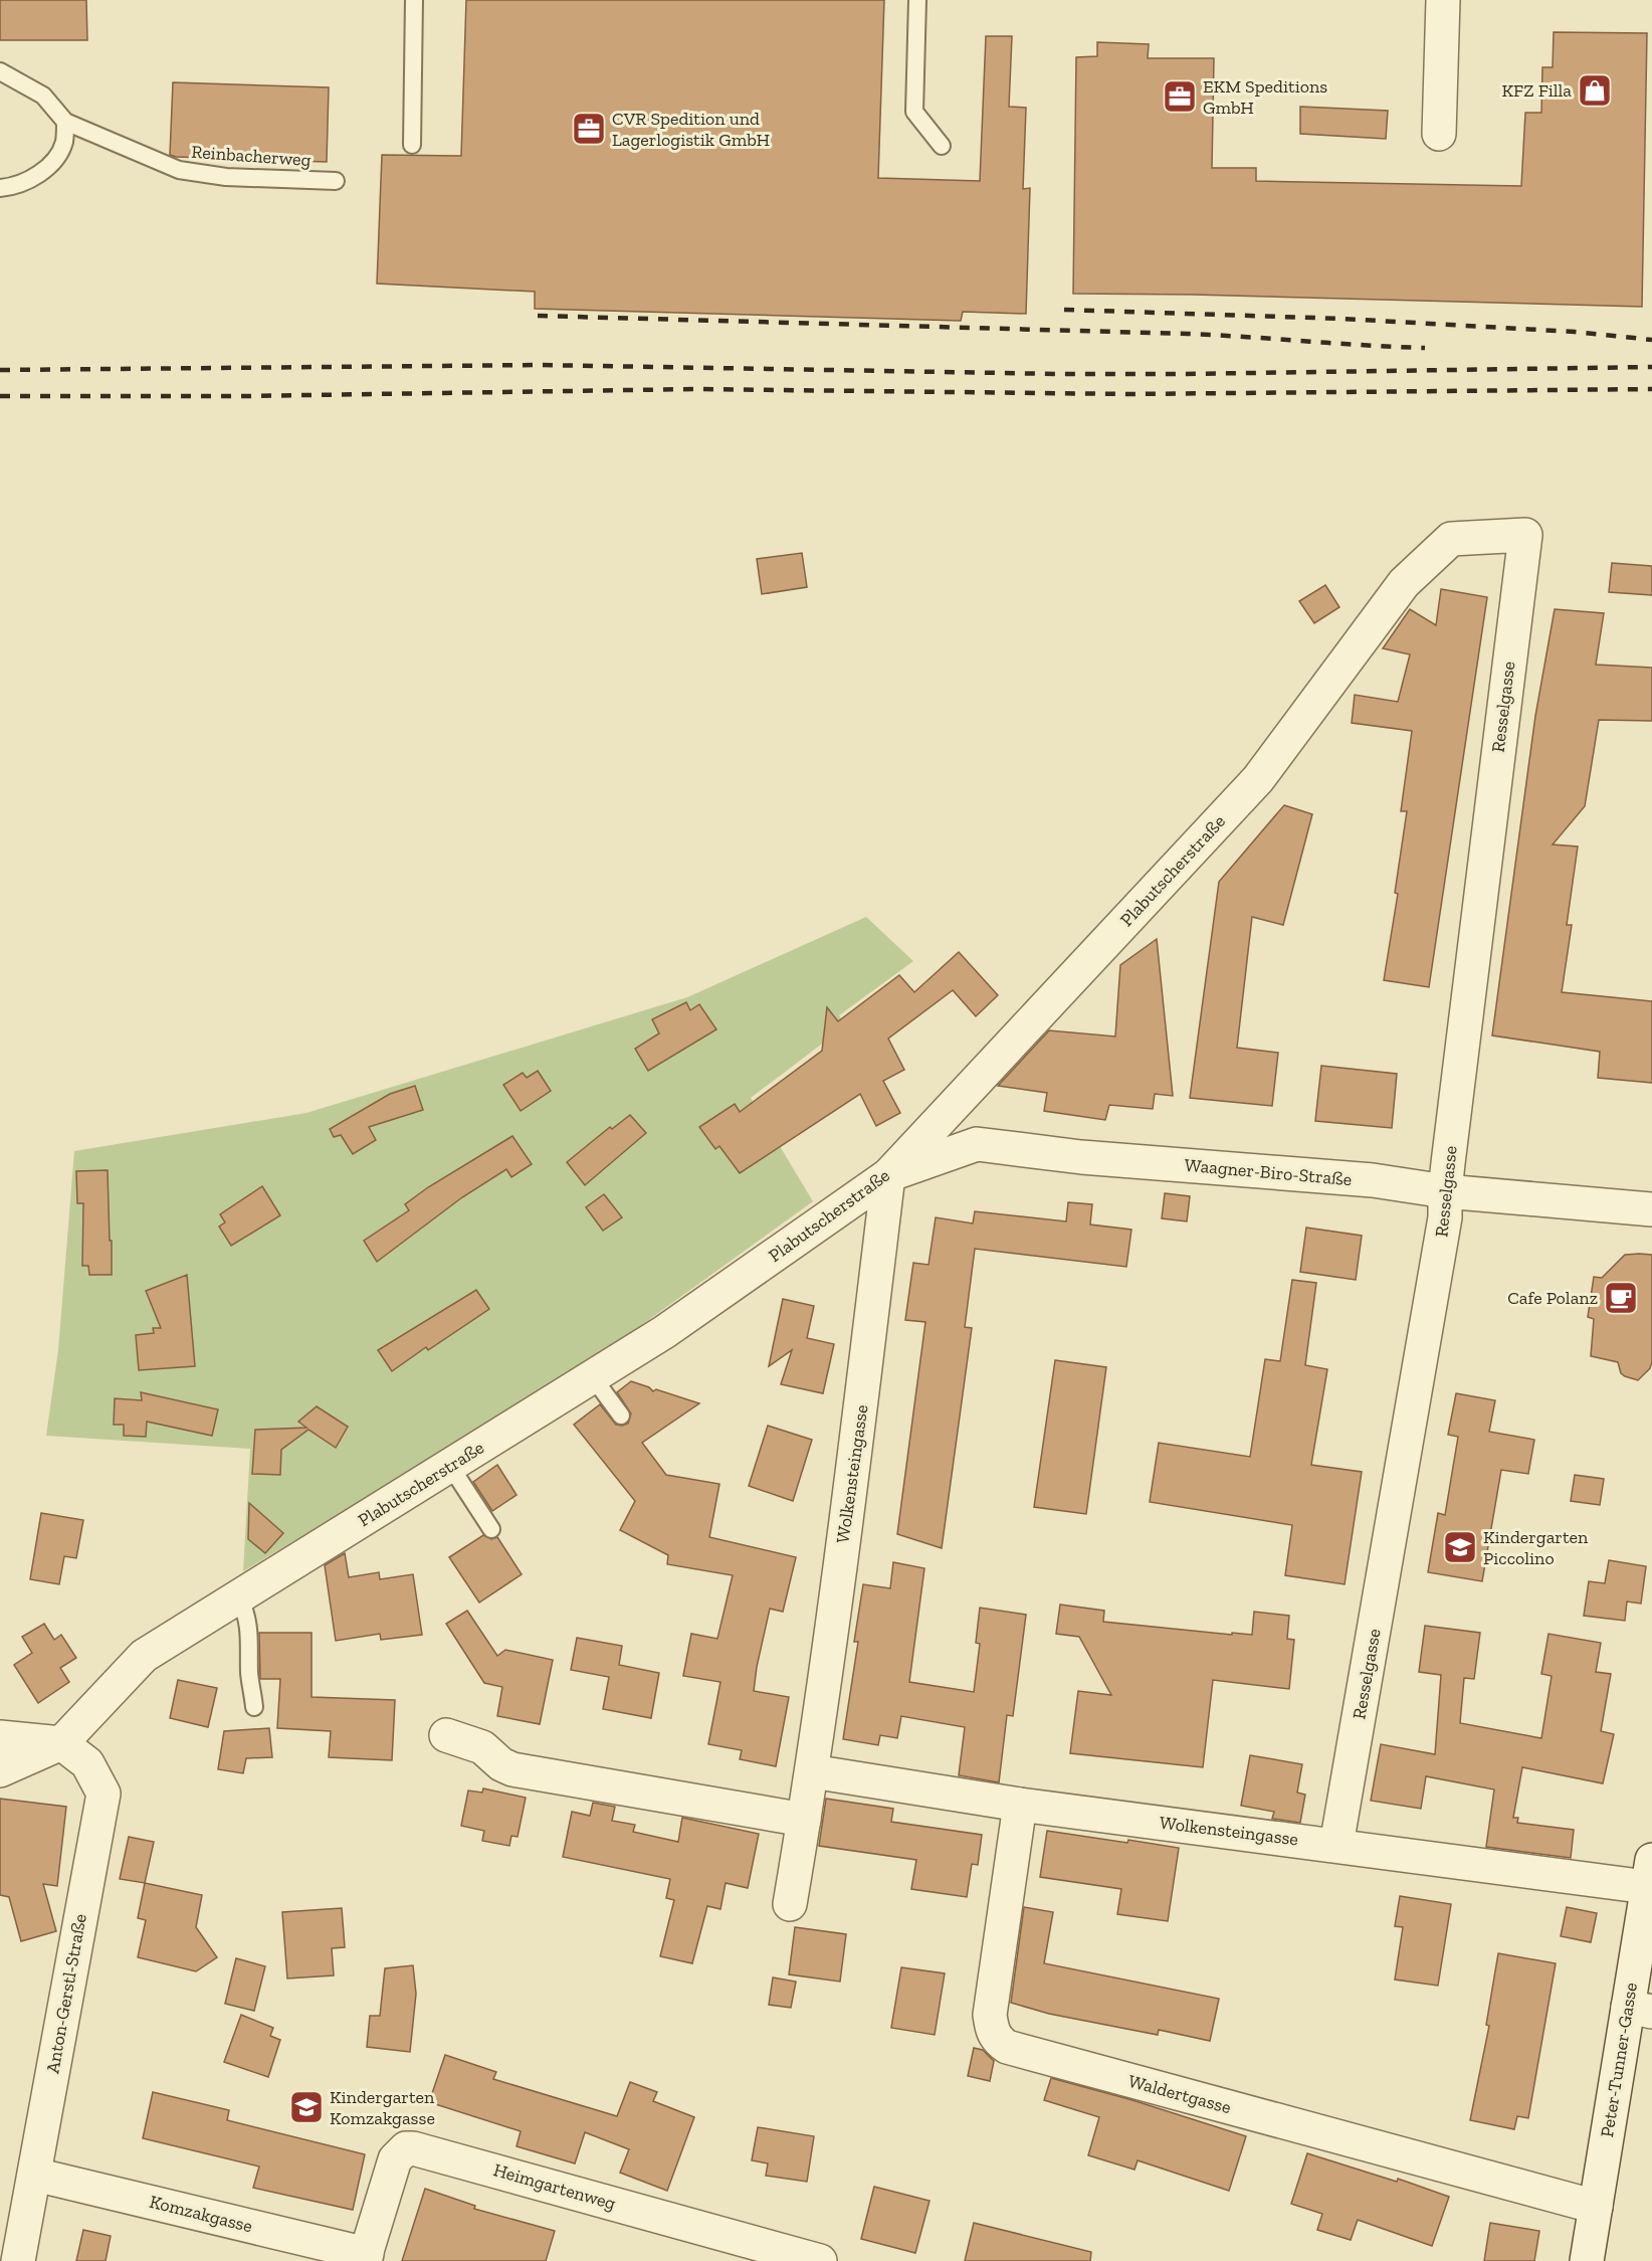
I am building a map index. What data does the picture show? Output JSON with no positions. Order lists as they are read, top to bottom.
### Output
{
  "streets": {
    "street": [
      "Resselgasse",
      "Plabutscherstraße",
      "Waagner-Biro-Straße",
      "Wolkensteingasse",
      "Anton-Gerstl-Straße",
      "Peter-Tunner-Gasse",
      "Waldertgasse",
      "Heimgartenweg",
      "Komzakgasse"
    ],
    "lane": ["Reinbacherweg"]
  },
  "crossings": [
    ["Resselgasse", "Plabutscherstraße"],
    ["Resselgasse", "Waagner-Biro-Straße"],
    ["Resselgasse", "Wolkensteingasse"],
    ["Plabutscherstraße", "Waagner-Biro-Straße"],
    ["Plabutscherstraße", "Wolkensteingasse"],
    ["Plabutscherstraße", "Anton-Gerstl-Straße"],
    ["Waagner-Biro-Straße", "Wolkensteingasse"],
    ["Wolkensteingasse", "Peter-Tunner-Gasse"],
    ["Wolkensteingasse", "Waldertgasse"],
    ["Anton-Gerstl-Straße", "Komzakgasse"],
    ["Peter-Tunner-Gasse", "Waldertgasse"],
    ["Heimgartenweg", "Komzakgasse"]
  ],
  "places": {
    "shop": ["KFZ Filla"],
    "office": ["EKM Speditions GmbH", "CVR Spedition und Lagerlogistik GmbH"],
    "cafe": ["Cafe Polanz"],
    "school or university": ["Kindergarten Piccolino", "Kindergarten Komzakgasse"]
  }
}
